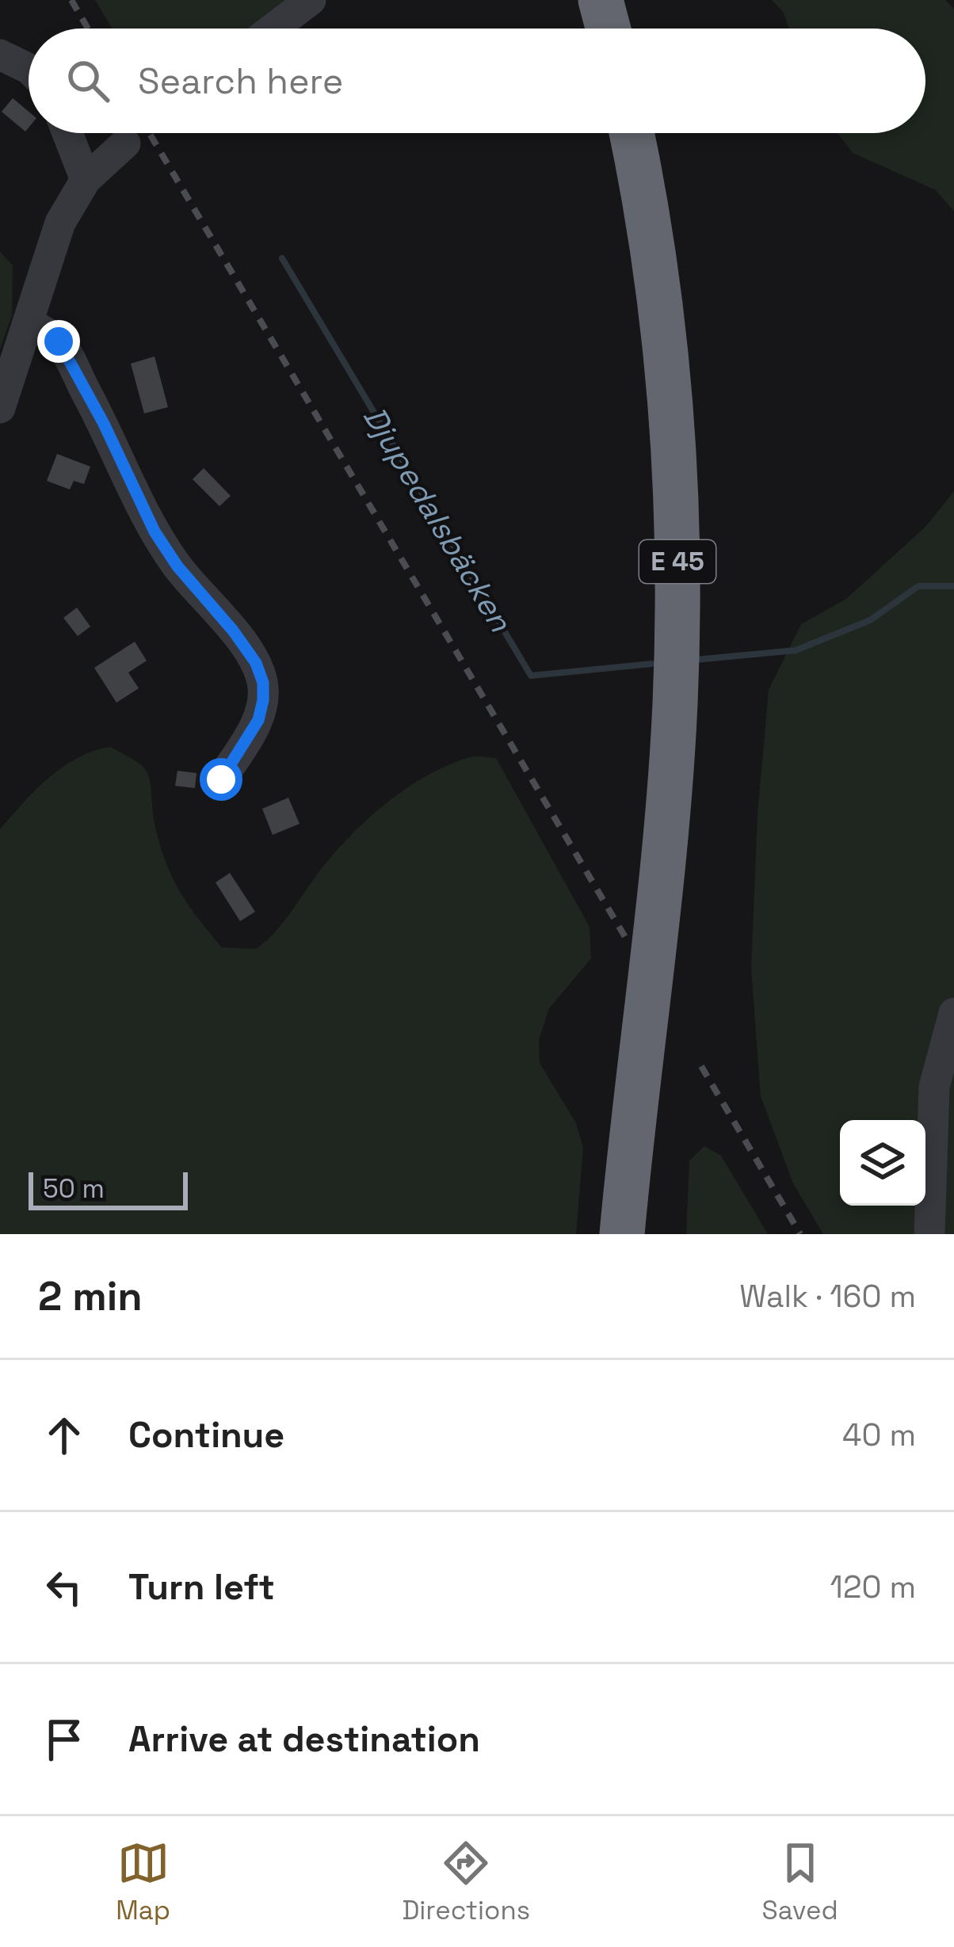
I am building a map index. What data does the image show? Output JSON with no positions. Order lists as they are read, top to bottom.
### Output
{
  "streets": {
    "highway": ["E 45"]
  },
  "water": ["Djupedalsbäcken"],
  "scale_bar": "50 m",
  "page": {
    "search": "Search here",
    "scale": "50 m",
    "heading": ["2 min", "Walk · 160 m"],
    "list": [
      ["Continue", "40 m"],
      ["Turn left", "120 m"],
      "Arrive at destination"
    ],
    "nav": ["Map", "Directions", "Saved"]
  }
}
